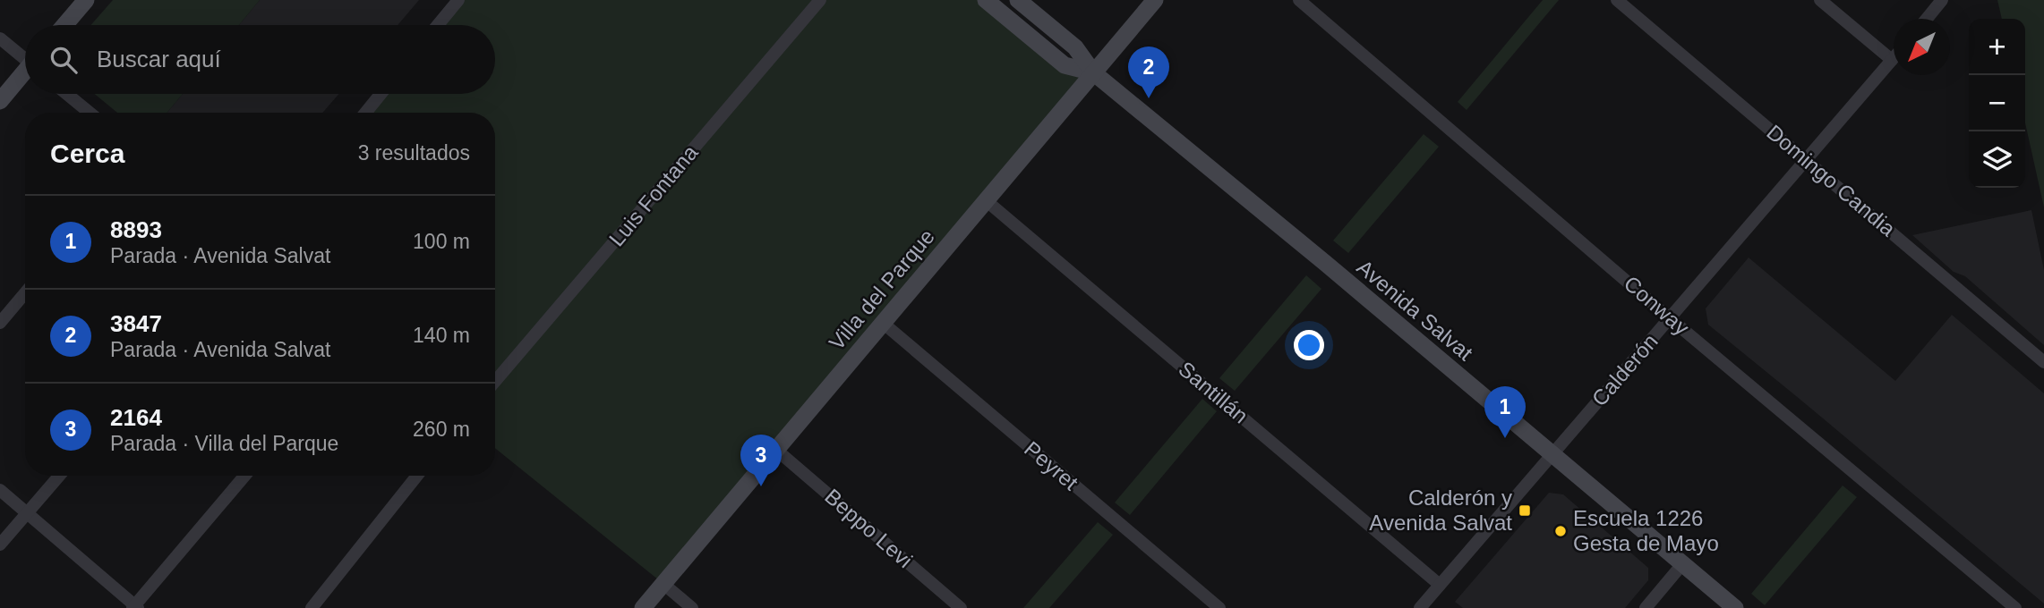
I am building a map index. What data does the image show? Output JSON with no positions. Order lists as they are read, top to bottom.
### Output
{
  "streets": {
    "street": [
      "Domingo Candia",
      "Luis Fontana",
      "Villa del Parque",
      "Conway",
      "Avenida Salvat",
      "Calderón",
      "Santillán",
      "Peyret",
      "Beppo Levi"
    ]
  },
  "crossings": [
    ["Domingo Candia", "Calderón"],
    ["Villa del Parque", "Avenida Salvat"],
    ["Villa del Parque", "Santillán"],
    ["Villa del Parque", "Peyret"],
    ["Villa del Parque", "Beppo Levi"],
    ["Conway", "Calderón"],
    ["Avenida Salvat", "Calderón"],
    ["Calderón", "Santillán"]
  ],
  "places": {
    "transit": ["Calderón y Avenida Salvat"],
    "other": ["Escuela 1226 Gesta de Mayo"]
  },
  "north": "bottom left",
  "page": {
    "map_buttons": ["+", "−"],
    "search": "Buscar aquí",
    "pins": ["2", "1", "3"],
    "heading": ["Cerca", "3 resultados"],
    "list": [
      {
        "mark": "1",
        "name": "8893",
        "note": "Parada · Avenida Salvat",
        "value": "100 m"
      },
      {
        "mark": "2",
        "name": "3847",
        "note": "Parada · Avenida Salvat",
        "value": "140 m"
      },
      {
        "mark": "3",
        "name": "2164",
        "note": "Parada · Villa del Parque",
        "value": "260 m"
      }
    ]
  }
}
